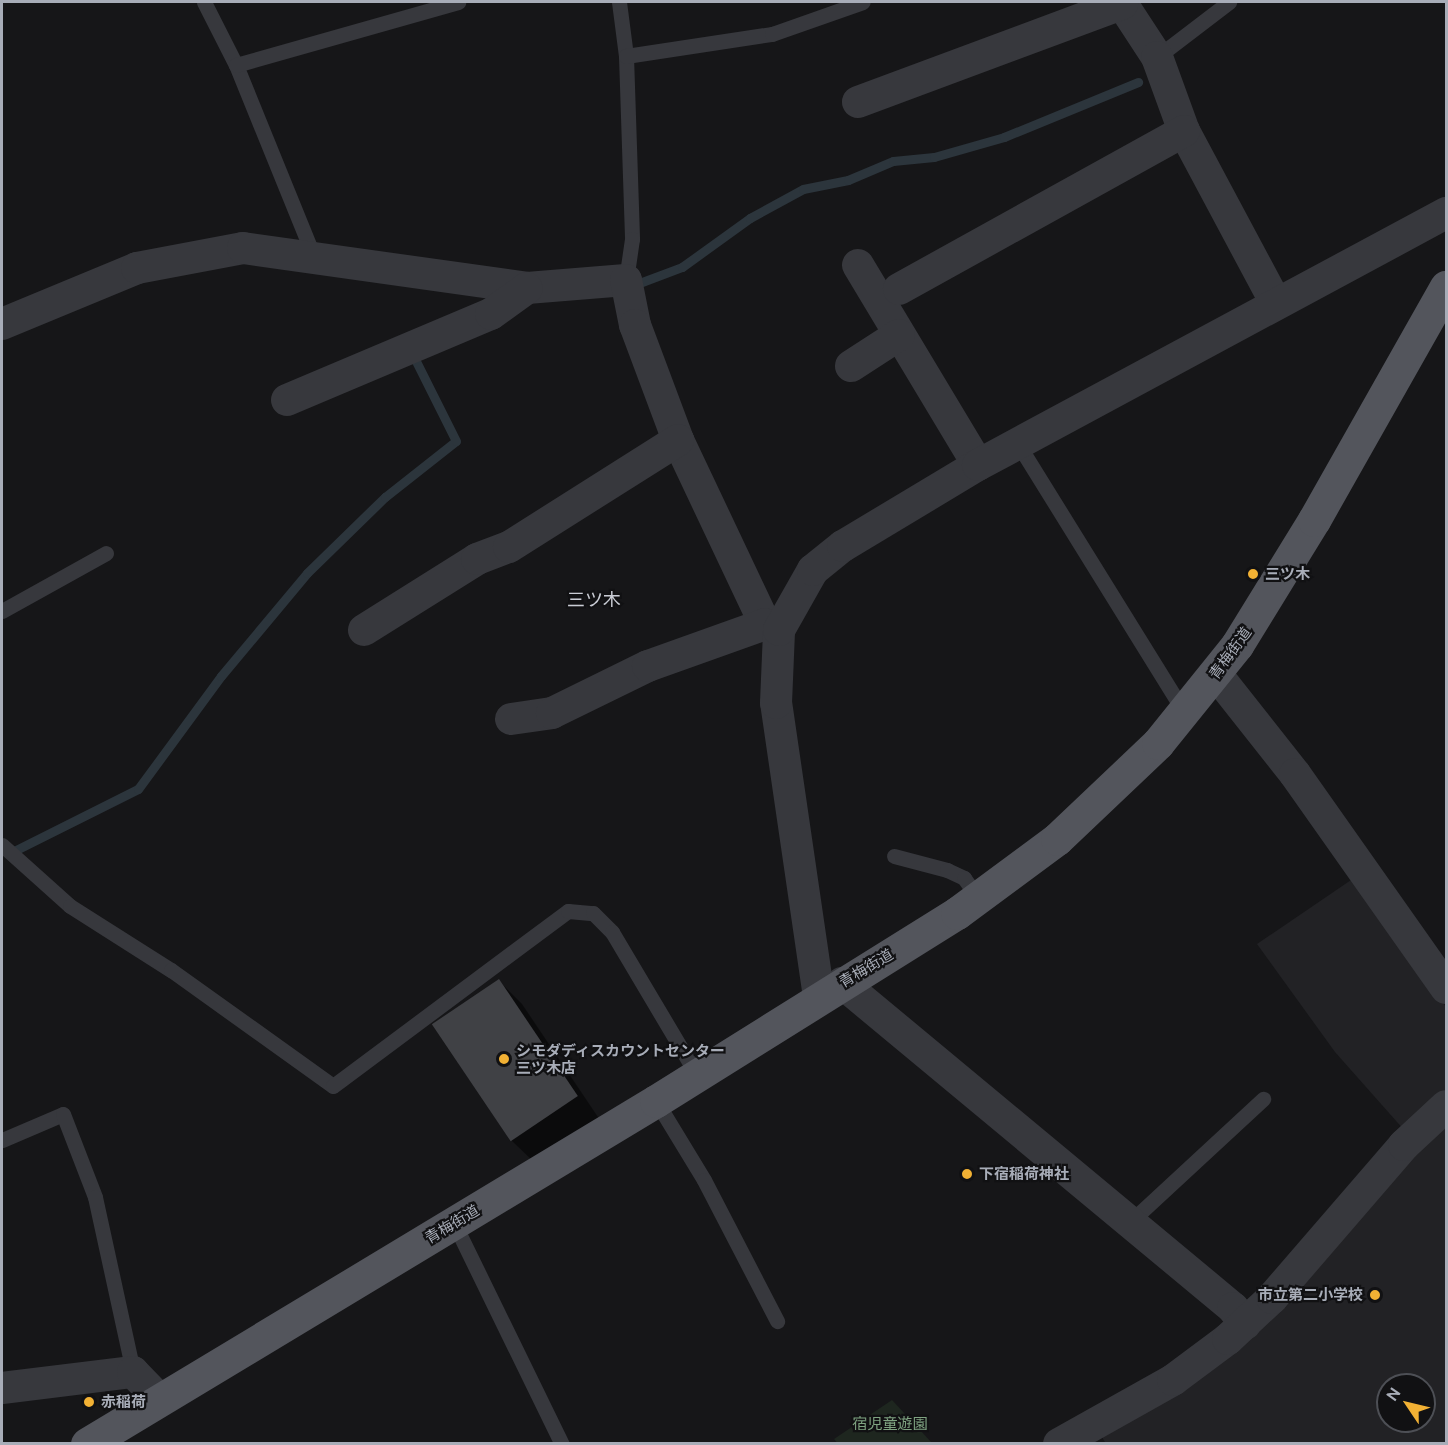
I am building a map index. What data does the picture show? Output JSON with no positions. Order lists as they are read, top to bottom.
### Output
{
  "streets": {
    "main road": ["青梅街道"]
  },
  "districts": ["三ツ木"],
  "parks": ["宿児童遊園"],
  "places": [
    "三ツ木",
    "シモダディスカウントセンター 三ツ木店",
    "下宿稲荷神社",
    "市立第二小学校",
    "赤稲荷"
  ],
  "north": "top left"
}
